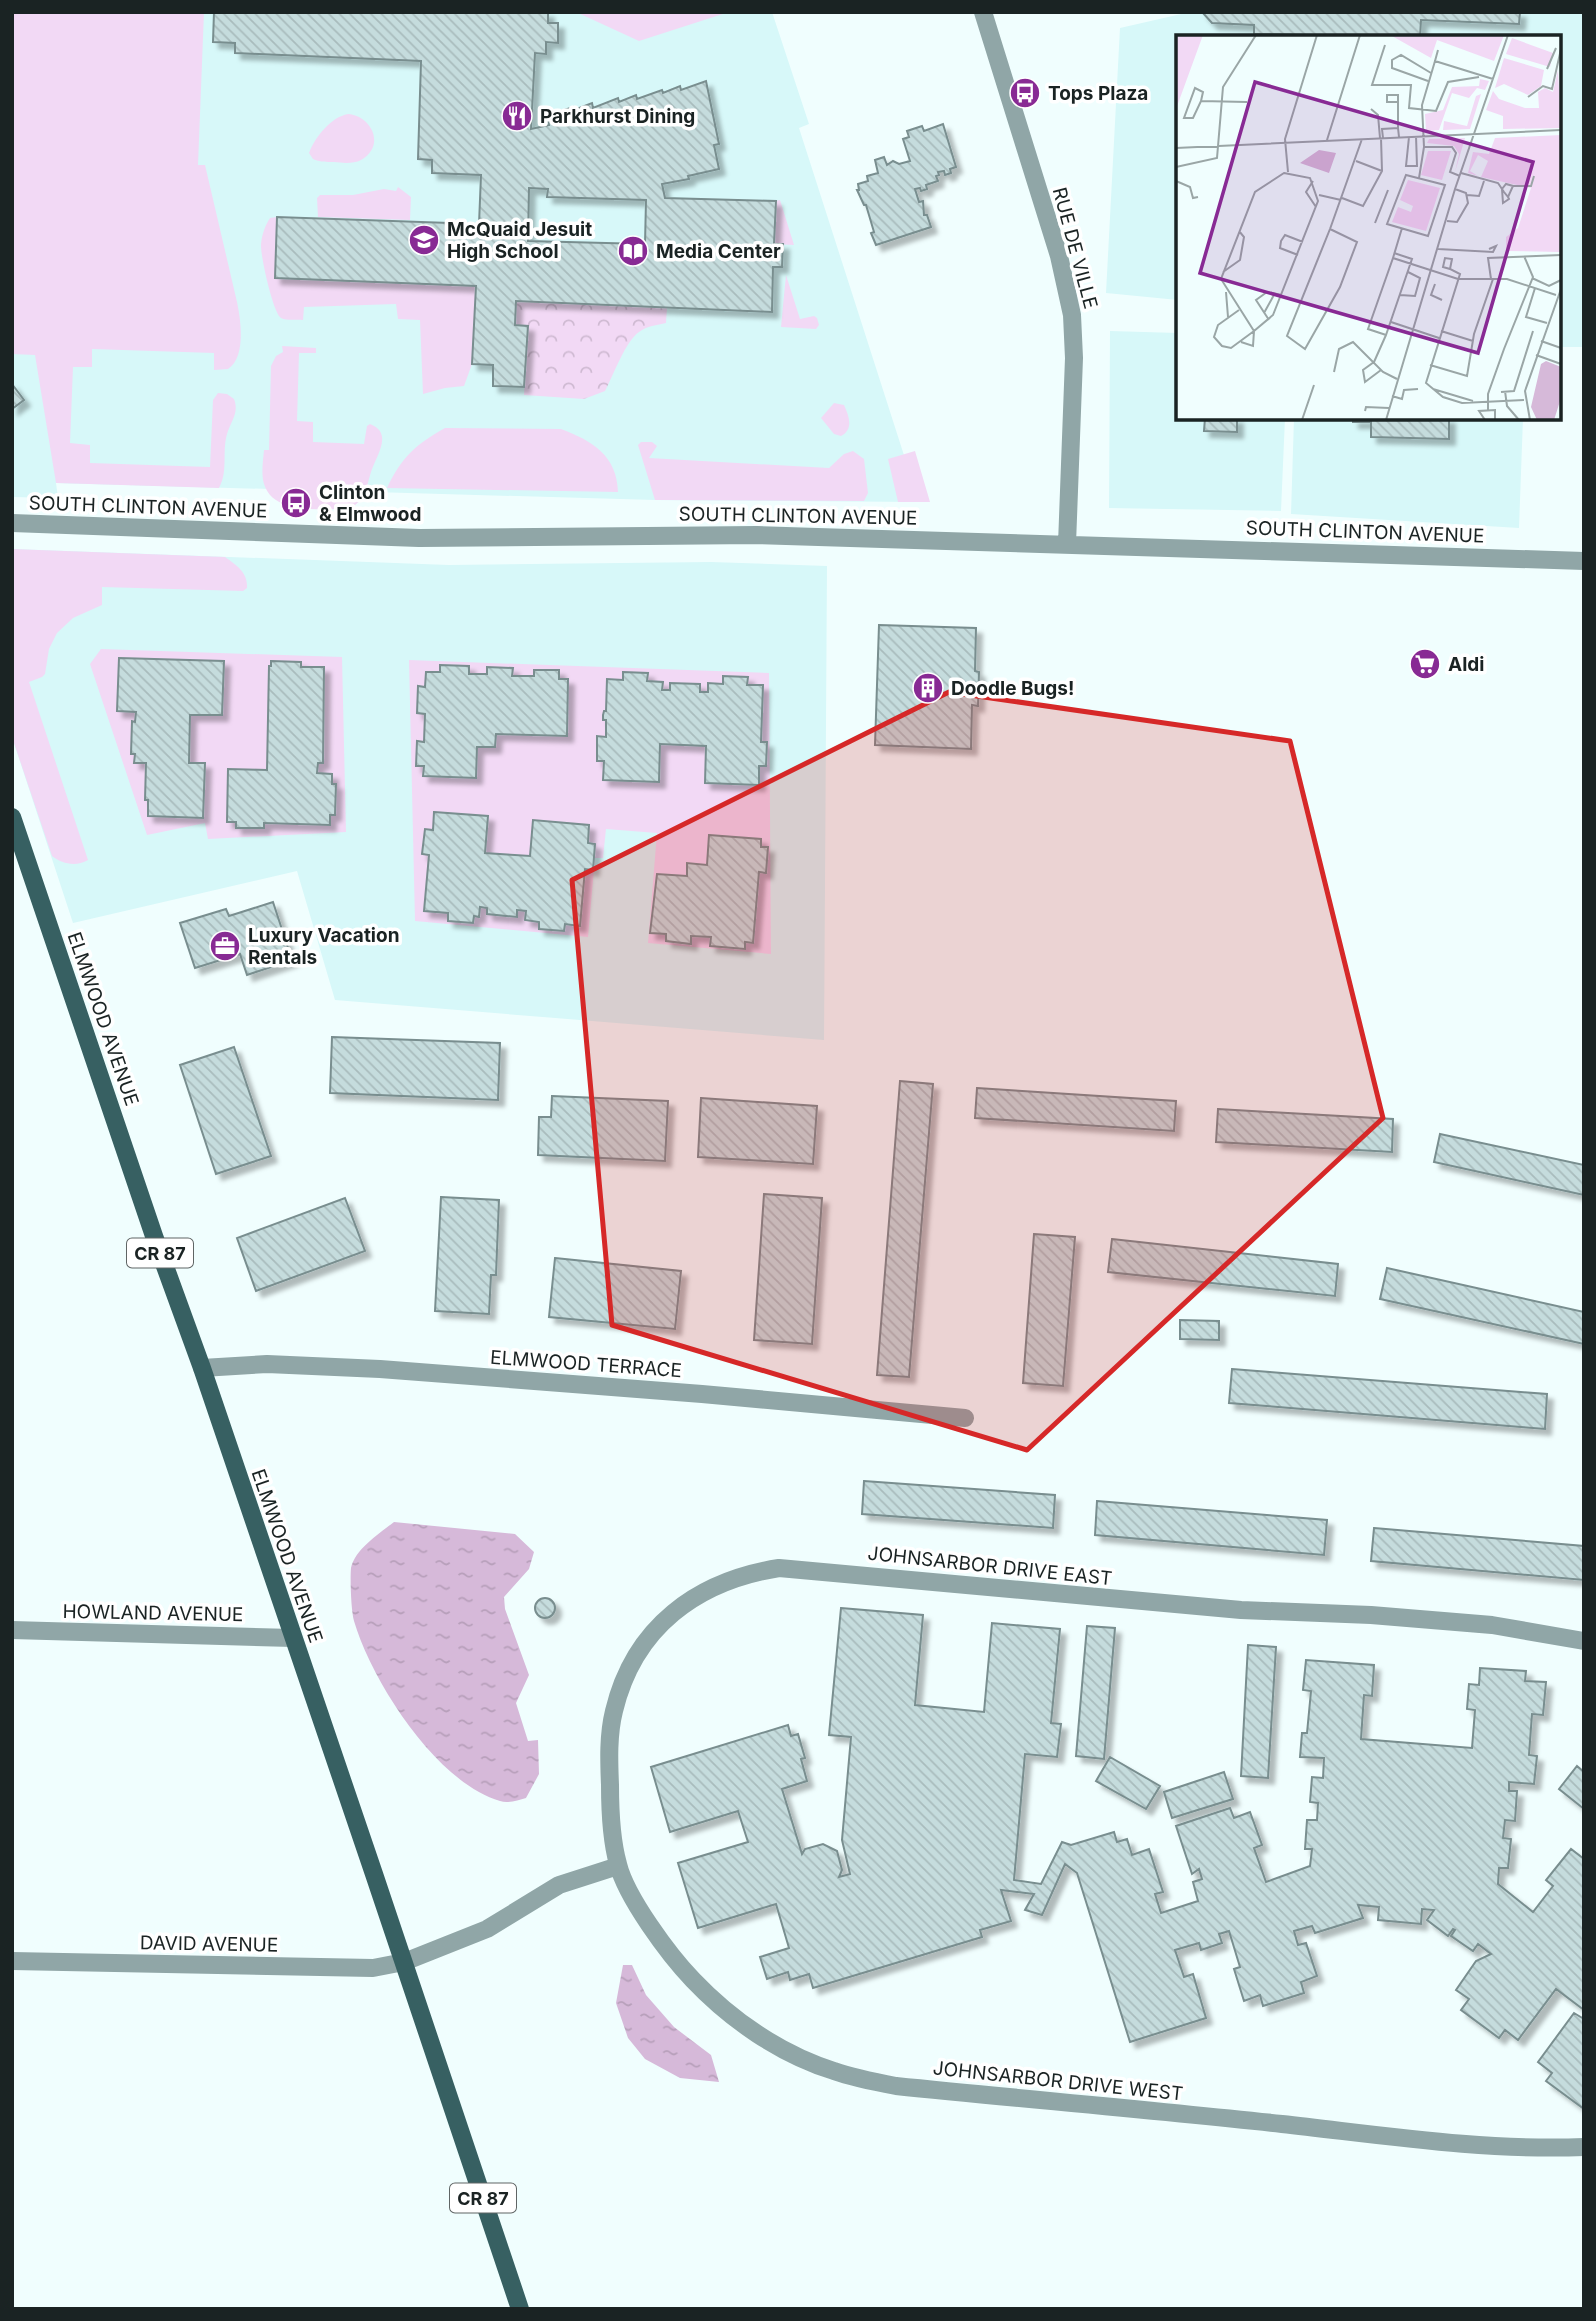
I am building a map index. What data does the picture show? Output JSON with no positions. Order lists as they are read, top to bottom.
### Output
{
  "streets": {
    "main road": ["ELMWOOD AVENUE", "CR 87"],
    "street": [
      "RUE DE VILLE",
      "SOUTH CLINTON AVENUE",
      "ELMWOOD TERRACE",
      "JOHNSARBOR DRIVE EAST",
      "HOWLAND AVENUE",
      "DAVID AVENUE",
      "JOHNSARBOR DRIVE WEST"
    ]
  },
  "crossings": [
    ["RUE DE VILLE", "SOUTH CLINTON AVENUE"],
    ["ELMWOOD AVENUE", "ELMWOOD TERRACE"],
    ["ELMWOOD AVENUE", "HOWLAND AVENUE"],
    ["ELMWOOD AVENUE", "DAVID AVENUE"],
    ["JOHNSARBOR DRIVE EAST", "DAVID AVENUE"],
    ["JOHNSARBOR DRIVE EAST", "JOHNSARBOR DRIVE WEST"],
    ["DAVID AVENUE", "JOHNSARBOR DRIVE WEST"]
  ],
  "places": {
    "bus stop": ["Tops Plaza", "Clinton & Elmwood"],
    "restaurant": ["Parkhurst Dining"],
    "school or university": ["McQuaid Jesuit High School"],
    "library": ["Media Center"],
    "supermarket": ["Aldi"],
    "building": ["Doodle Bugs!"],
    "office": ["Luxury Vacation Rentals"]
  }
}
